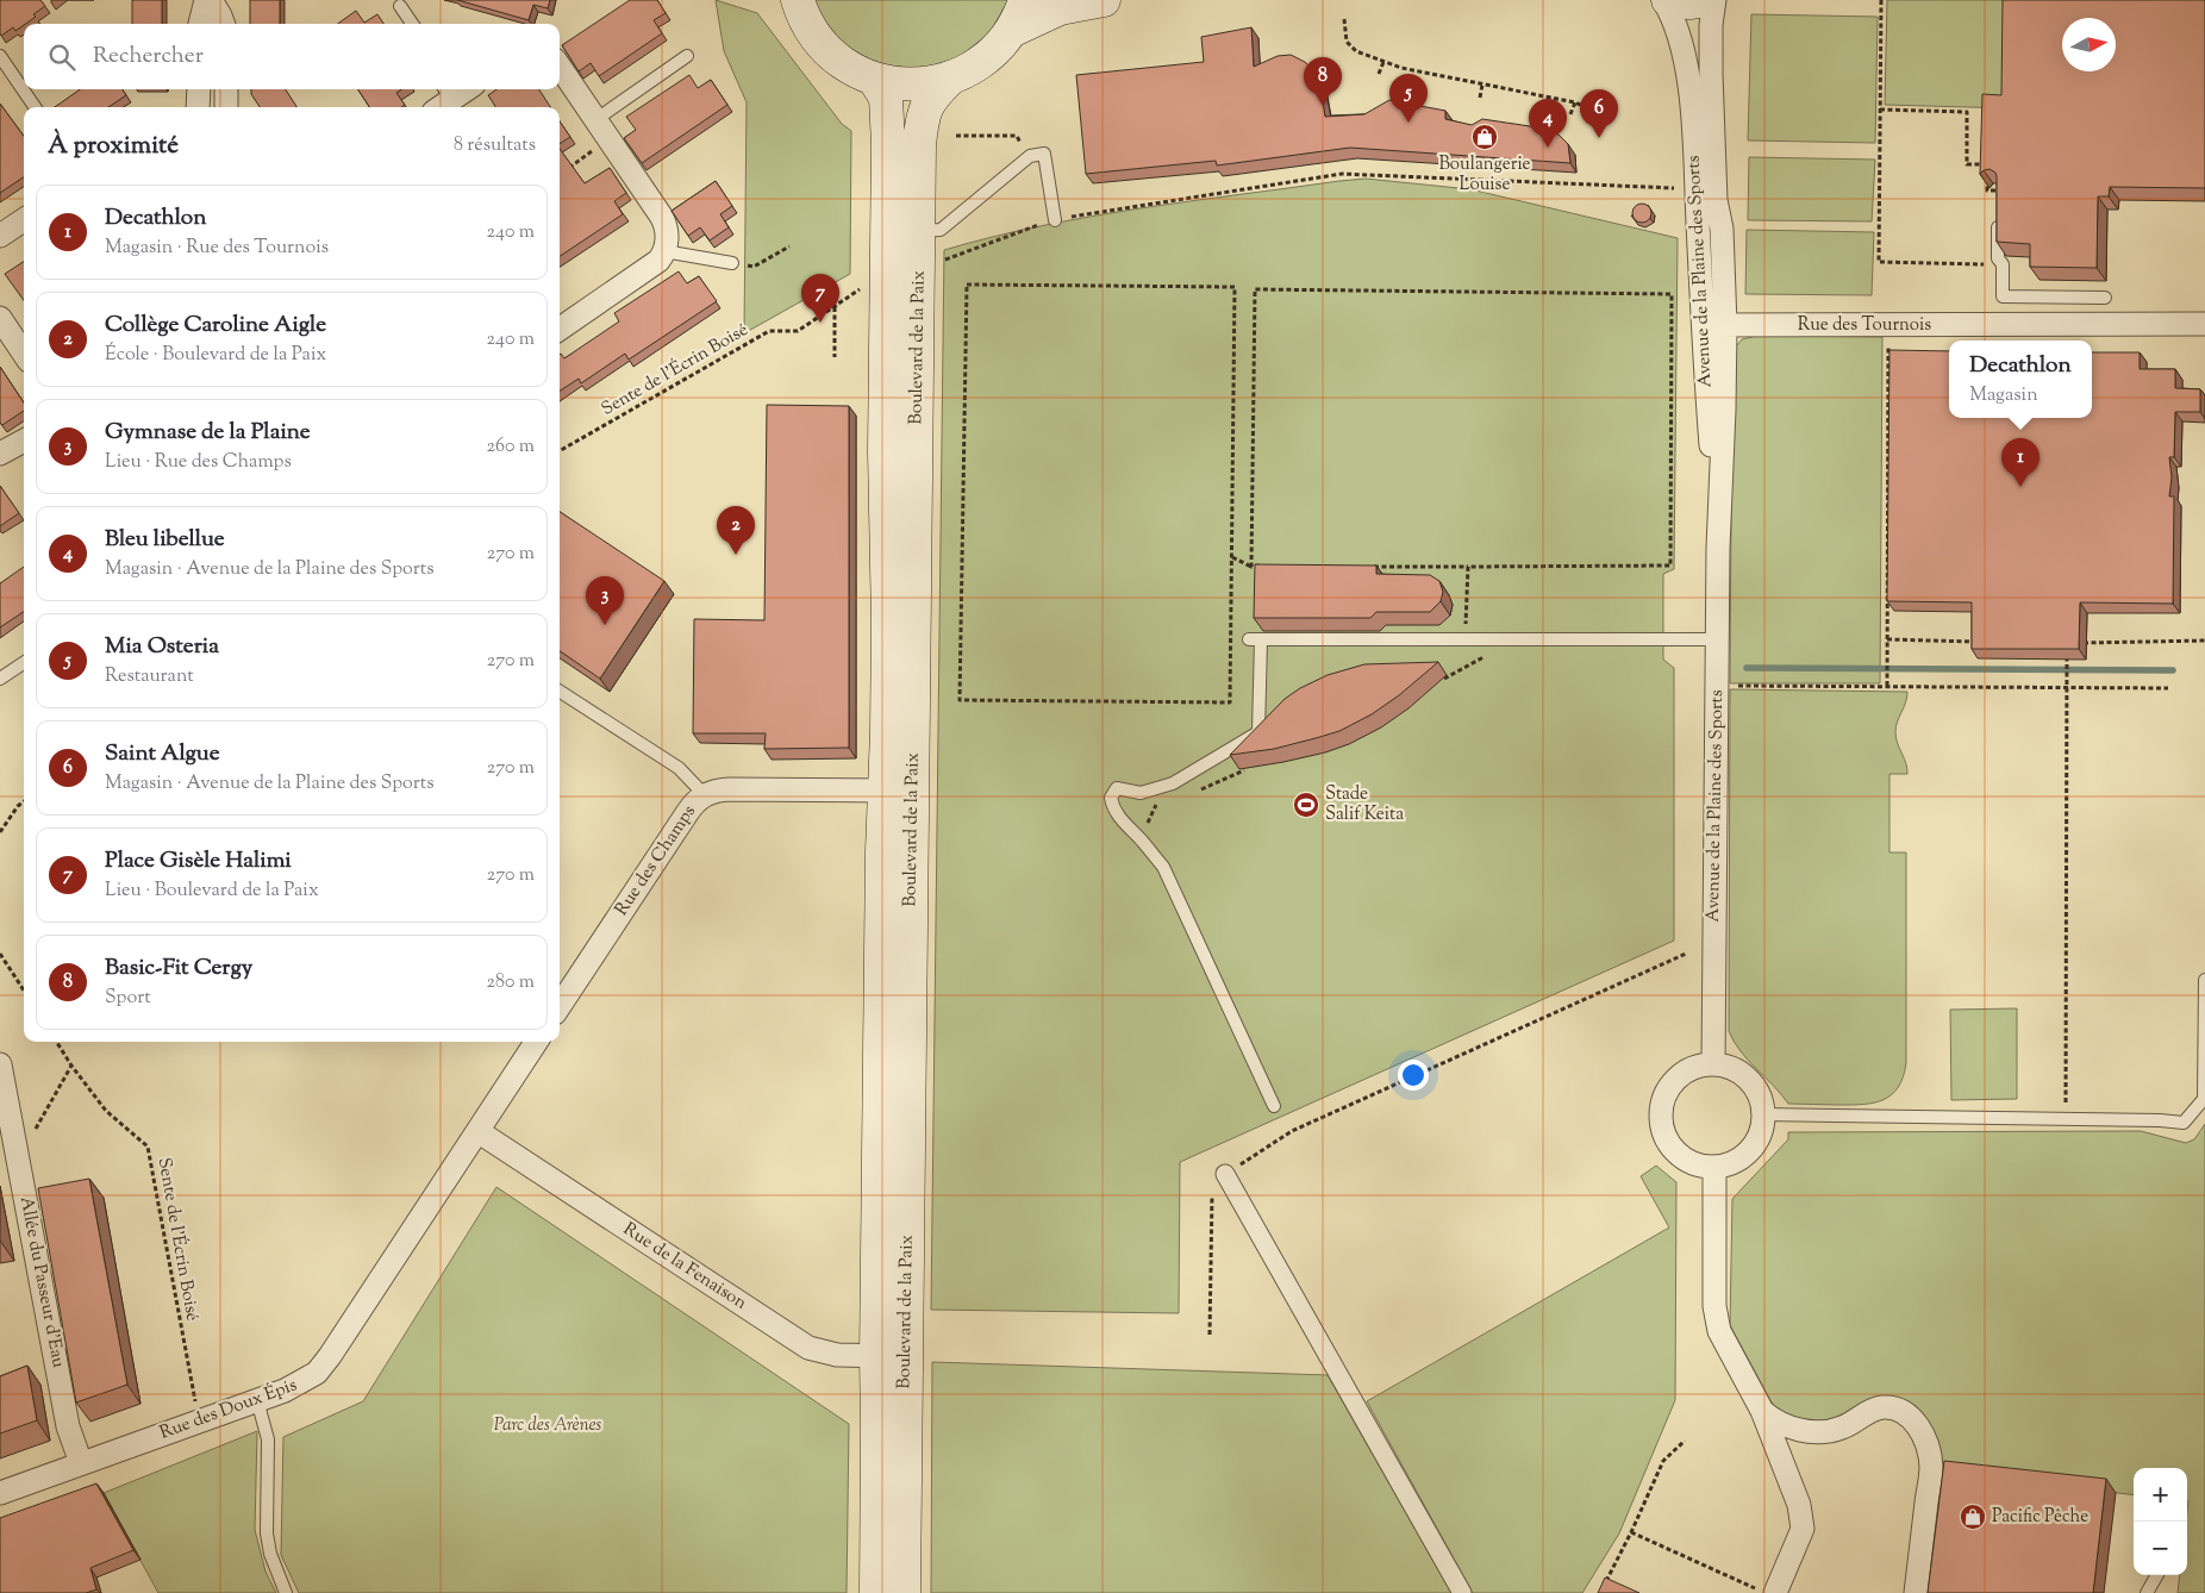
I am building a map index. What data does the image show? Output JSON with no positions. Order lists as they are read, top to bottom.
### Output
{
  "streets": {
    "main road": ["Boulevard de la Paix"],
    "street": [
      "Avenue de la Plaine des Sports",
      "Rue des Tournois",
      "Rue des Champs",
      "Rue de la Fenaison",
      "Allée du Passeur d'Eau",
      "Rue des Doux Épis"
    ],
    "path": ["Sente de l'Écrin Boisé"]
  },
  "crossings": [
    ["Avenue de la Plaine des Sports", "Rue des Tournois"],
    ["Boulevard de la Paix", "Rue des Champs"],
    ["Boulevard de la Paix", "Rue de la Fenaison"],
    ["Sente de l'Écrin Boisé", "Rue des Doux Épis"],
    ["Rue de la Fenaison", "Rue des Doux Épis"],
    ["Allée du Passeur d'Eau", "Rue des Doux Épis"]
  ],
  "parks": ["Parc des Arènes"],
  "places": {
    "shop": ["Boulangerie Louise", "Pacific Pêche"],
    "sports": ["Stade Salif Keita"]
  },
  "north": "right",
  "page": {
    "search": "Rechercher",
    "pins": [
      "8",
      "5",
      "6",
      "4",
      "7",
      "1",
      "2",
      "3"
    ],
    "heading": ["À proximité", "8 résultats"],
    "list": [
      {
        "mark": "1",
        "name": "Decathlon",
        "note": "Magasin · Rue des Tournois",
        "value": "240 m"
      },
      {
        "mark": "2",
        "name": "Collège Caroline Aigle",
        "note": "École · Boulevard de la Paix",
        "value": "240 m"
      },
      {
        "mark": "3",
        "name": "Gymnase de la Plaine",
        "note": "Lieu · Rue des Champs",
        "value": "260 m"
      },
      {
        "mark": "4",
        "name": "Bleu libellue",
        "note": "Magasin · Avenue de la Plaine des Sports",
        "value": "270 m"
      },
      {
        "mark": "5",
        "name": "Mia Osteria",
        "note": "Restaurant",
        "value": "270 m"
      },
      {
        "mark": "6",
        "name": "Saint Algue",
        "note": "Magasin · Avenue de la Plaine des Sports",
        "value": "270 m"
      },
      {
        "mark": "7",
        "name": "Place Gisèle Halimi",
        "note": "Lieu · Boulevard de la Paix",
        "value": "270 m"
      },
      {
        "mark": "8",
        "name": "Basic-Fit Cergy",
        "note": "Sport",
        "value": "280 m"
      }
    ],
    "popup": ["Decathlon", "Magasin"],
    "map_buttons": ["+", "−"]
  }
}
